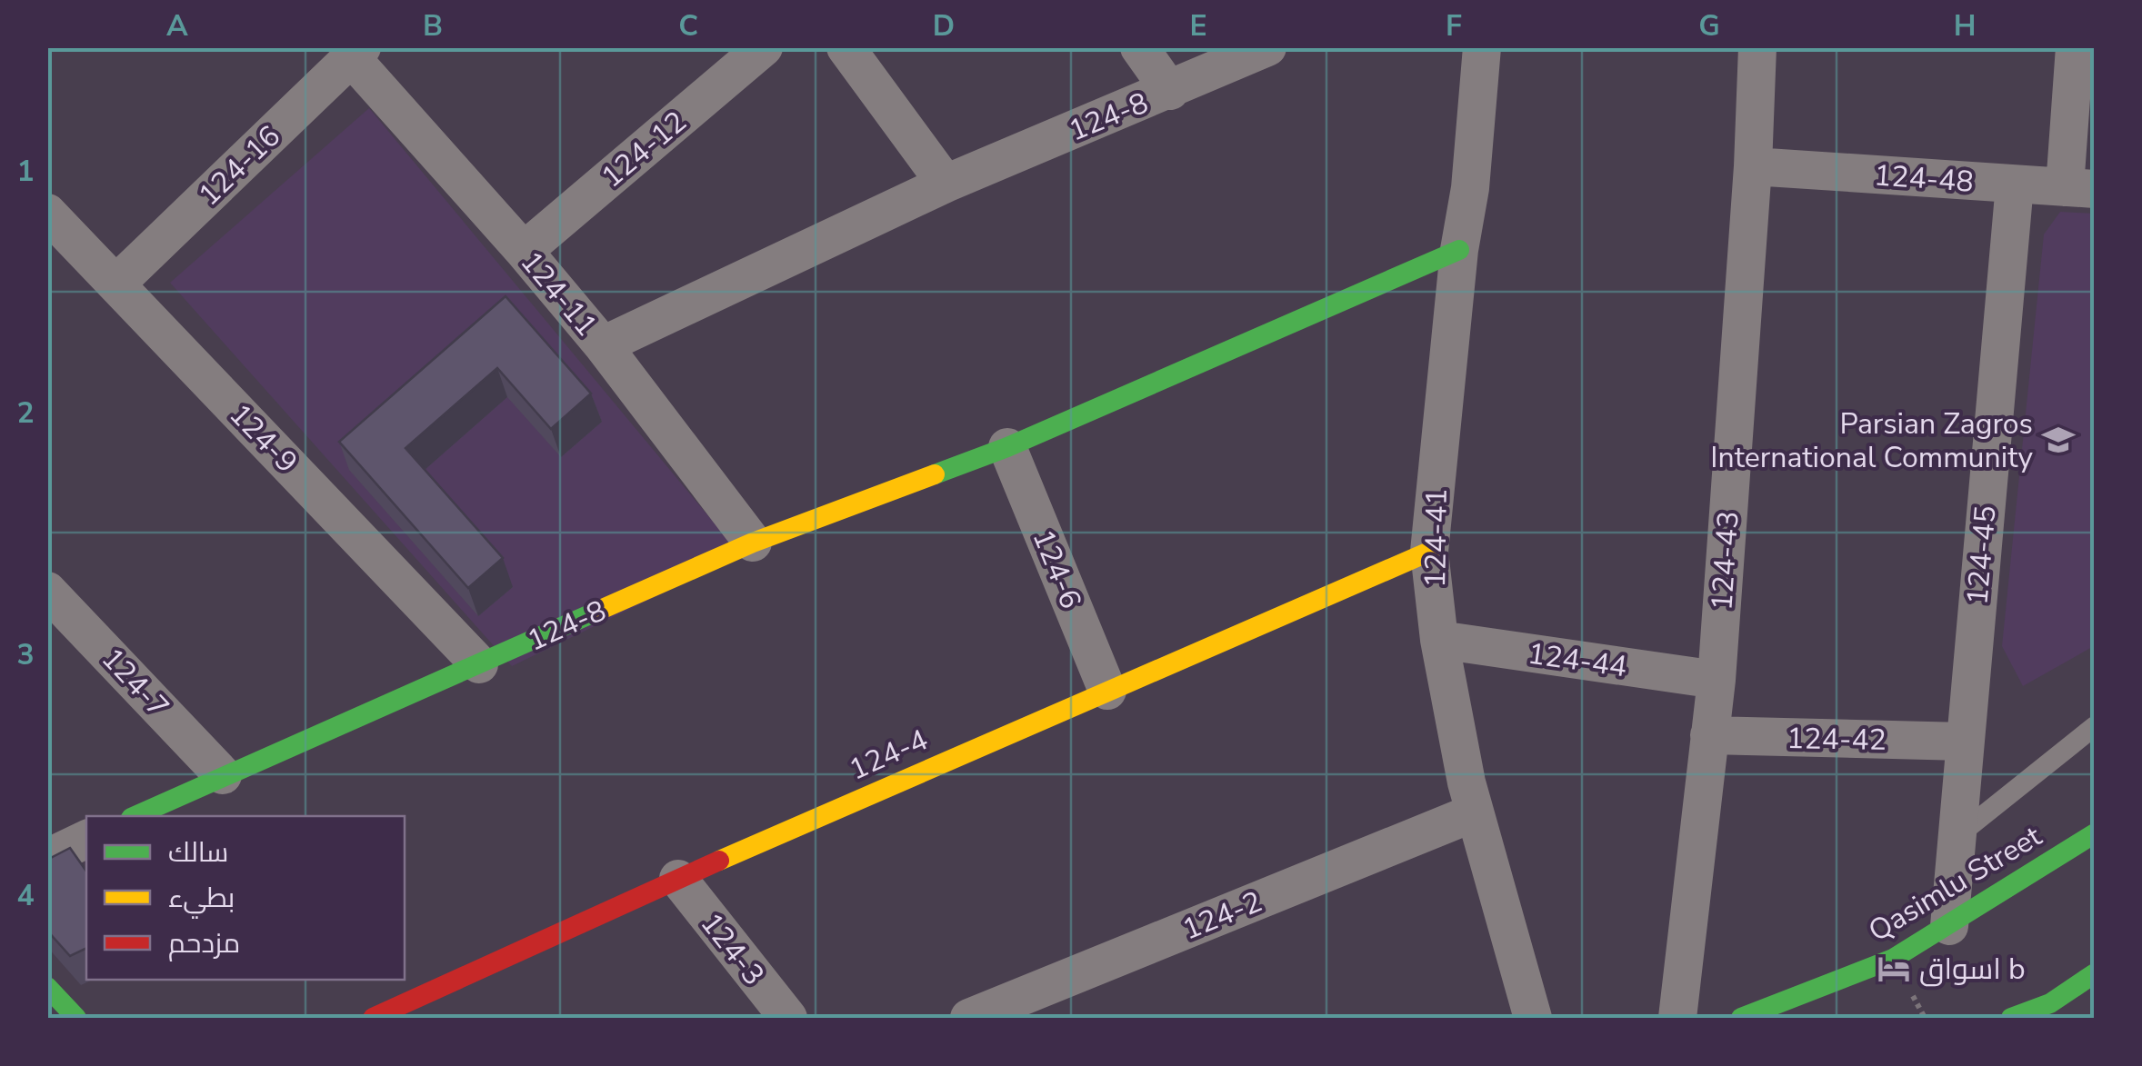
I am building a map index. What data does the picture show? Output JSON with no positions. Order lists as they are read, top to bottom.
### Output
{
  "streets": {
    "street": [
      "124-8",
      "124-12",
      "124-16",
      "124-48",
      "124-11",
      "124-9",
      "124-41",
      "124-45",
      "124-43",
      "124-6",
      "124-44",
      "124-7",
      "124-42",
      "124-4",
      "Qasimlu Street",
      "124-2",
      "124-3"
    ]
  },
  "crossings": [
    ["124-8", "124-11"],
    ["124-8", "124-9"],
    ["124-8", "124-41"],
    ["124-8", "124-6"],
    ["124-8", "124-7"],
    ["124-12", "124-11"],
    ["124-16", "124-11"],
    ["124-16", "124-9"],
    ["124-48", "124-45"],
    ["124-48", "124-43"],
    ["124-41", "124-44"],
    ["124-41", "124-4"],
    ["124-41", "124-2"],
    ["124-45", "124-42"],
    ["124-45", "Qasimlu Street"],
    ["124-43", "124-44"],
    ["124-43", "124-42"],
    ["124-6", "124-4"],
    ["124-4", "124-3"]
  ],
  "places": {
    "school or university": ["Parsian Zagros International Community"],
    "hotel": ["اسواق b"]
  },
  "legend": ["سالك", "بطيء", "مزدحم"],
  "grid": {
    "columns": [
      "A",
      "B",
      "C",
      "D",
      "E",
      "F",
      "G",
      "H"
    ],
    "rows": [
      "1",
      "2",
      "3",
      "4"
    ]
  }
}
